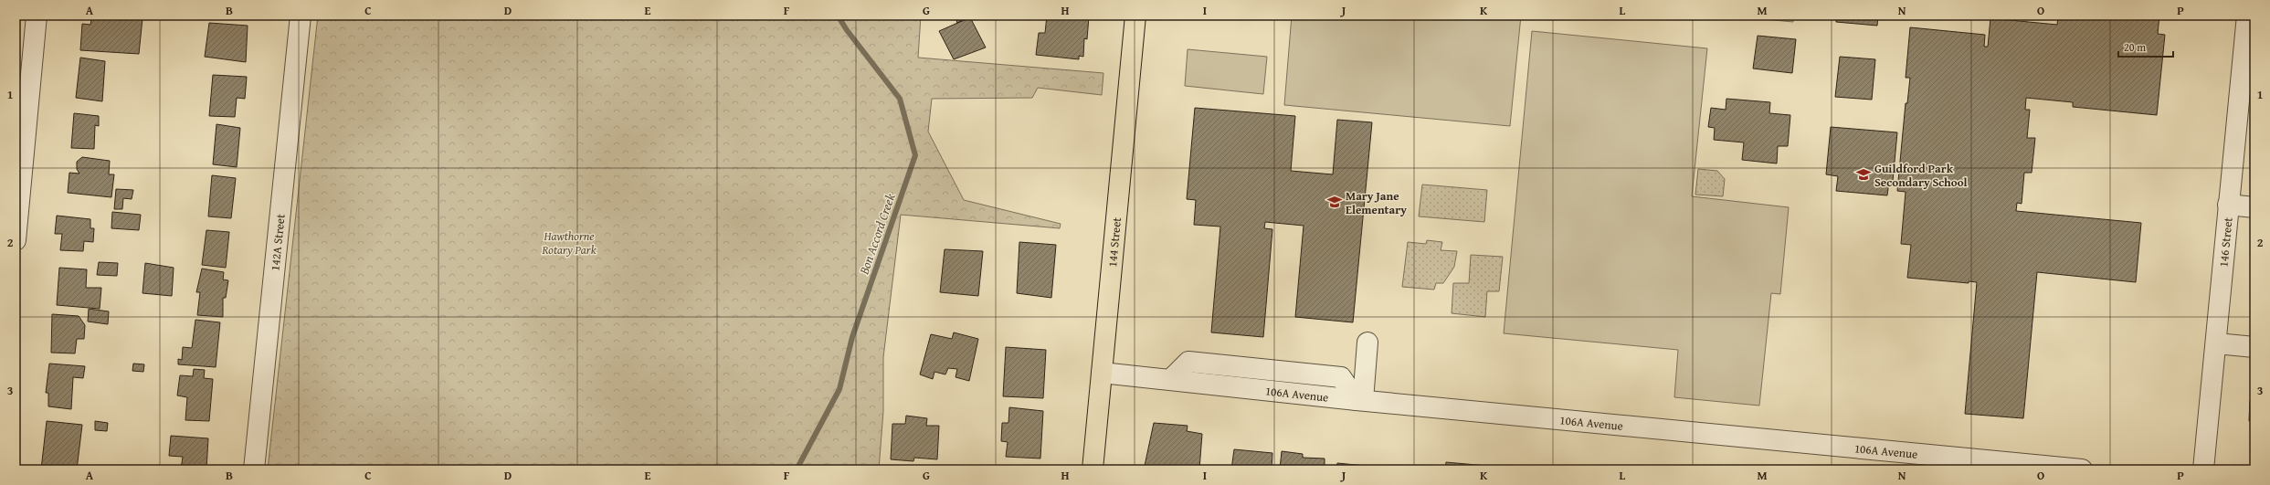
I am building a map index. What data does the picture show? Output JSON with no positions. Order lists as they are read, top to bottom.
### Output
{
  "streets": {
    "main road": ["144 Street"],
    "street": ["142A Street", "146 Street", "106A Avenue"]
  },
  "crossings": [
    ["144 Street", "106A Avenue"]
  ],
  "water": ["Bon Accord Creek"],
  "parks": ["Hawthorne Rotary Park"],
  "places": {
    "school or university": ["Guildford Park Secondary School", "Mary Jane Elementary"]
  },
  "scale_bar": "20 m",
  "grid": {
    "columns": [
      "A",
      "B",
      "C",
      "D",
      "E",
      "F",
      "G",
      "H",
      "I",
      "J",
      "K",
      "L",
      "M",
      "N",
      "O",
      "P"
    ],
    "rows": ["1", "2", "3"]
  }
}
